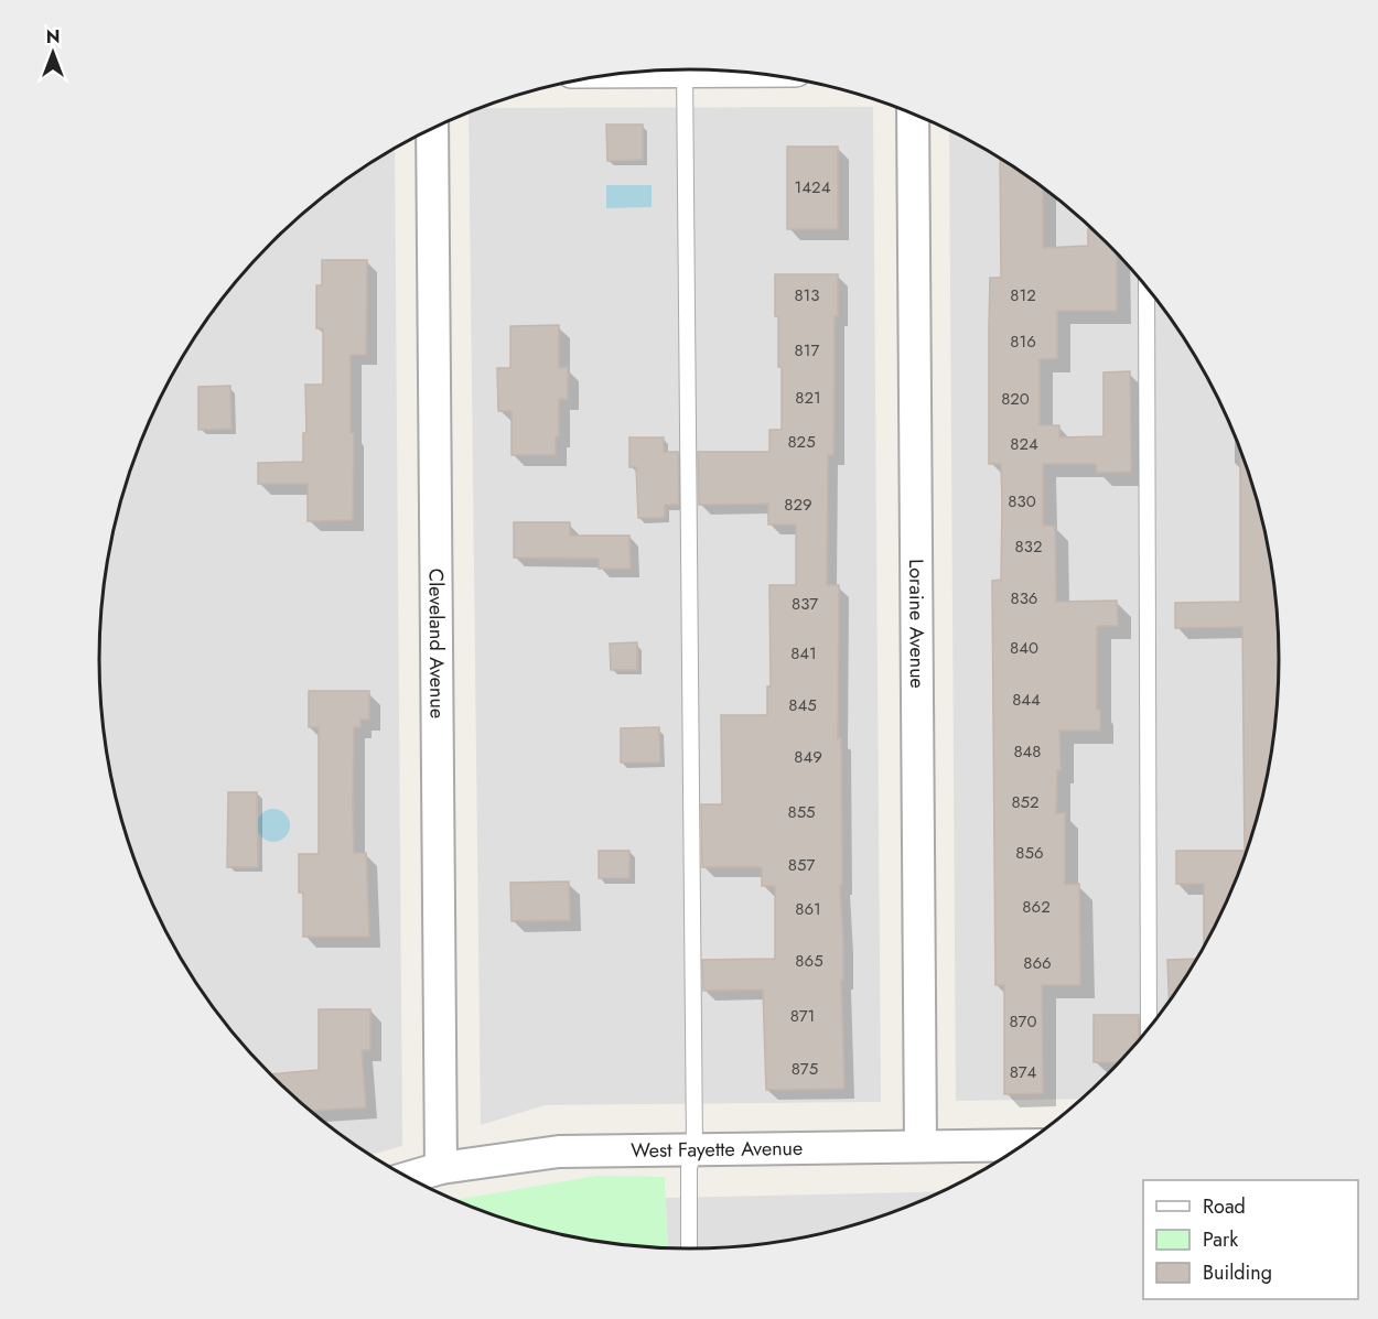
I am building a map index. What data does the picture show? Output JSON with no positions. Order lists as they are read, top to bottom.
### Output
{
  "streets": {
    "street": ["Loraine Avenue", "Cleveland Avenue", "West Fayette Avenue"]
  },
  "crossings": [
    ["Loraine Avenue", "West Fayette Avenue"],
    ["Cleveland Avenue", "West Fayette Avenue"]
  ],
  "house_numbers": [
    "1424",
    "813",
    "812",
    "816",
    "817",
    "821",
    "820",
    "825",
    "824",
    "830",
    "829",
    "832",
    "836",
    "837",
    "840",
    "841",
    "844",
    "845",
    "848",
    "849",
    "852",
    "855",
    "856",
    "857",
    "862",
    "861",
    "865",
    "866",
    "871",
    "870",
    "875",
    "874"
  ],
  "legend": ["Road", "Park", "Building"],
  "north": "top"
}
